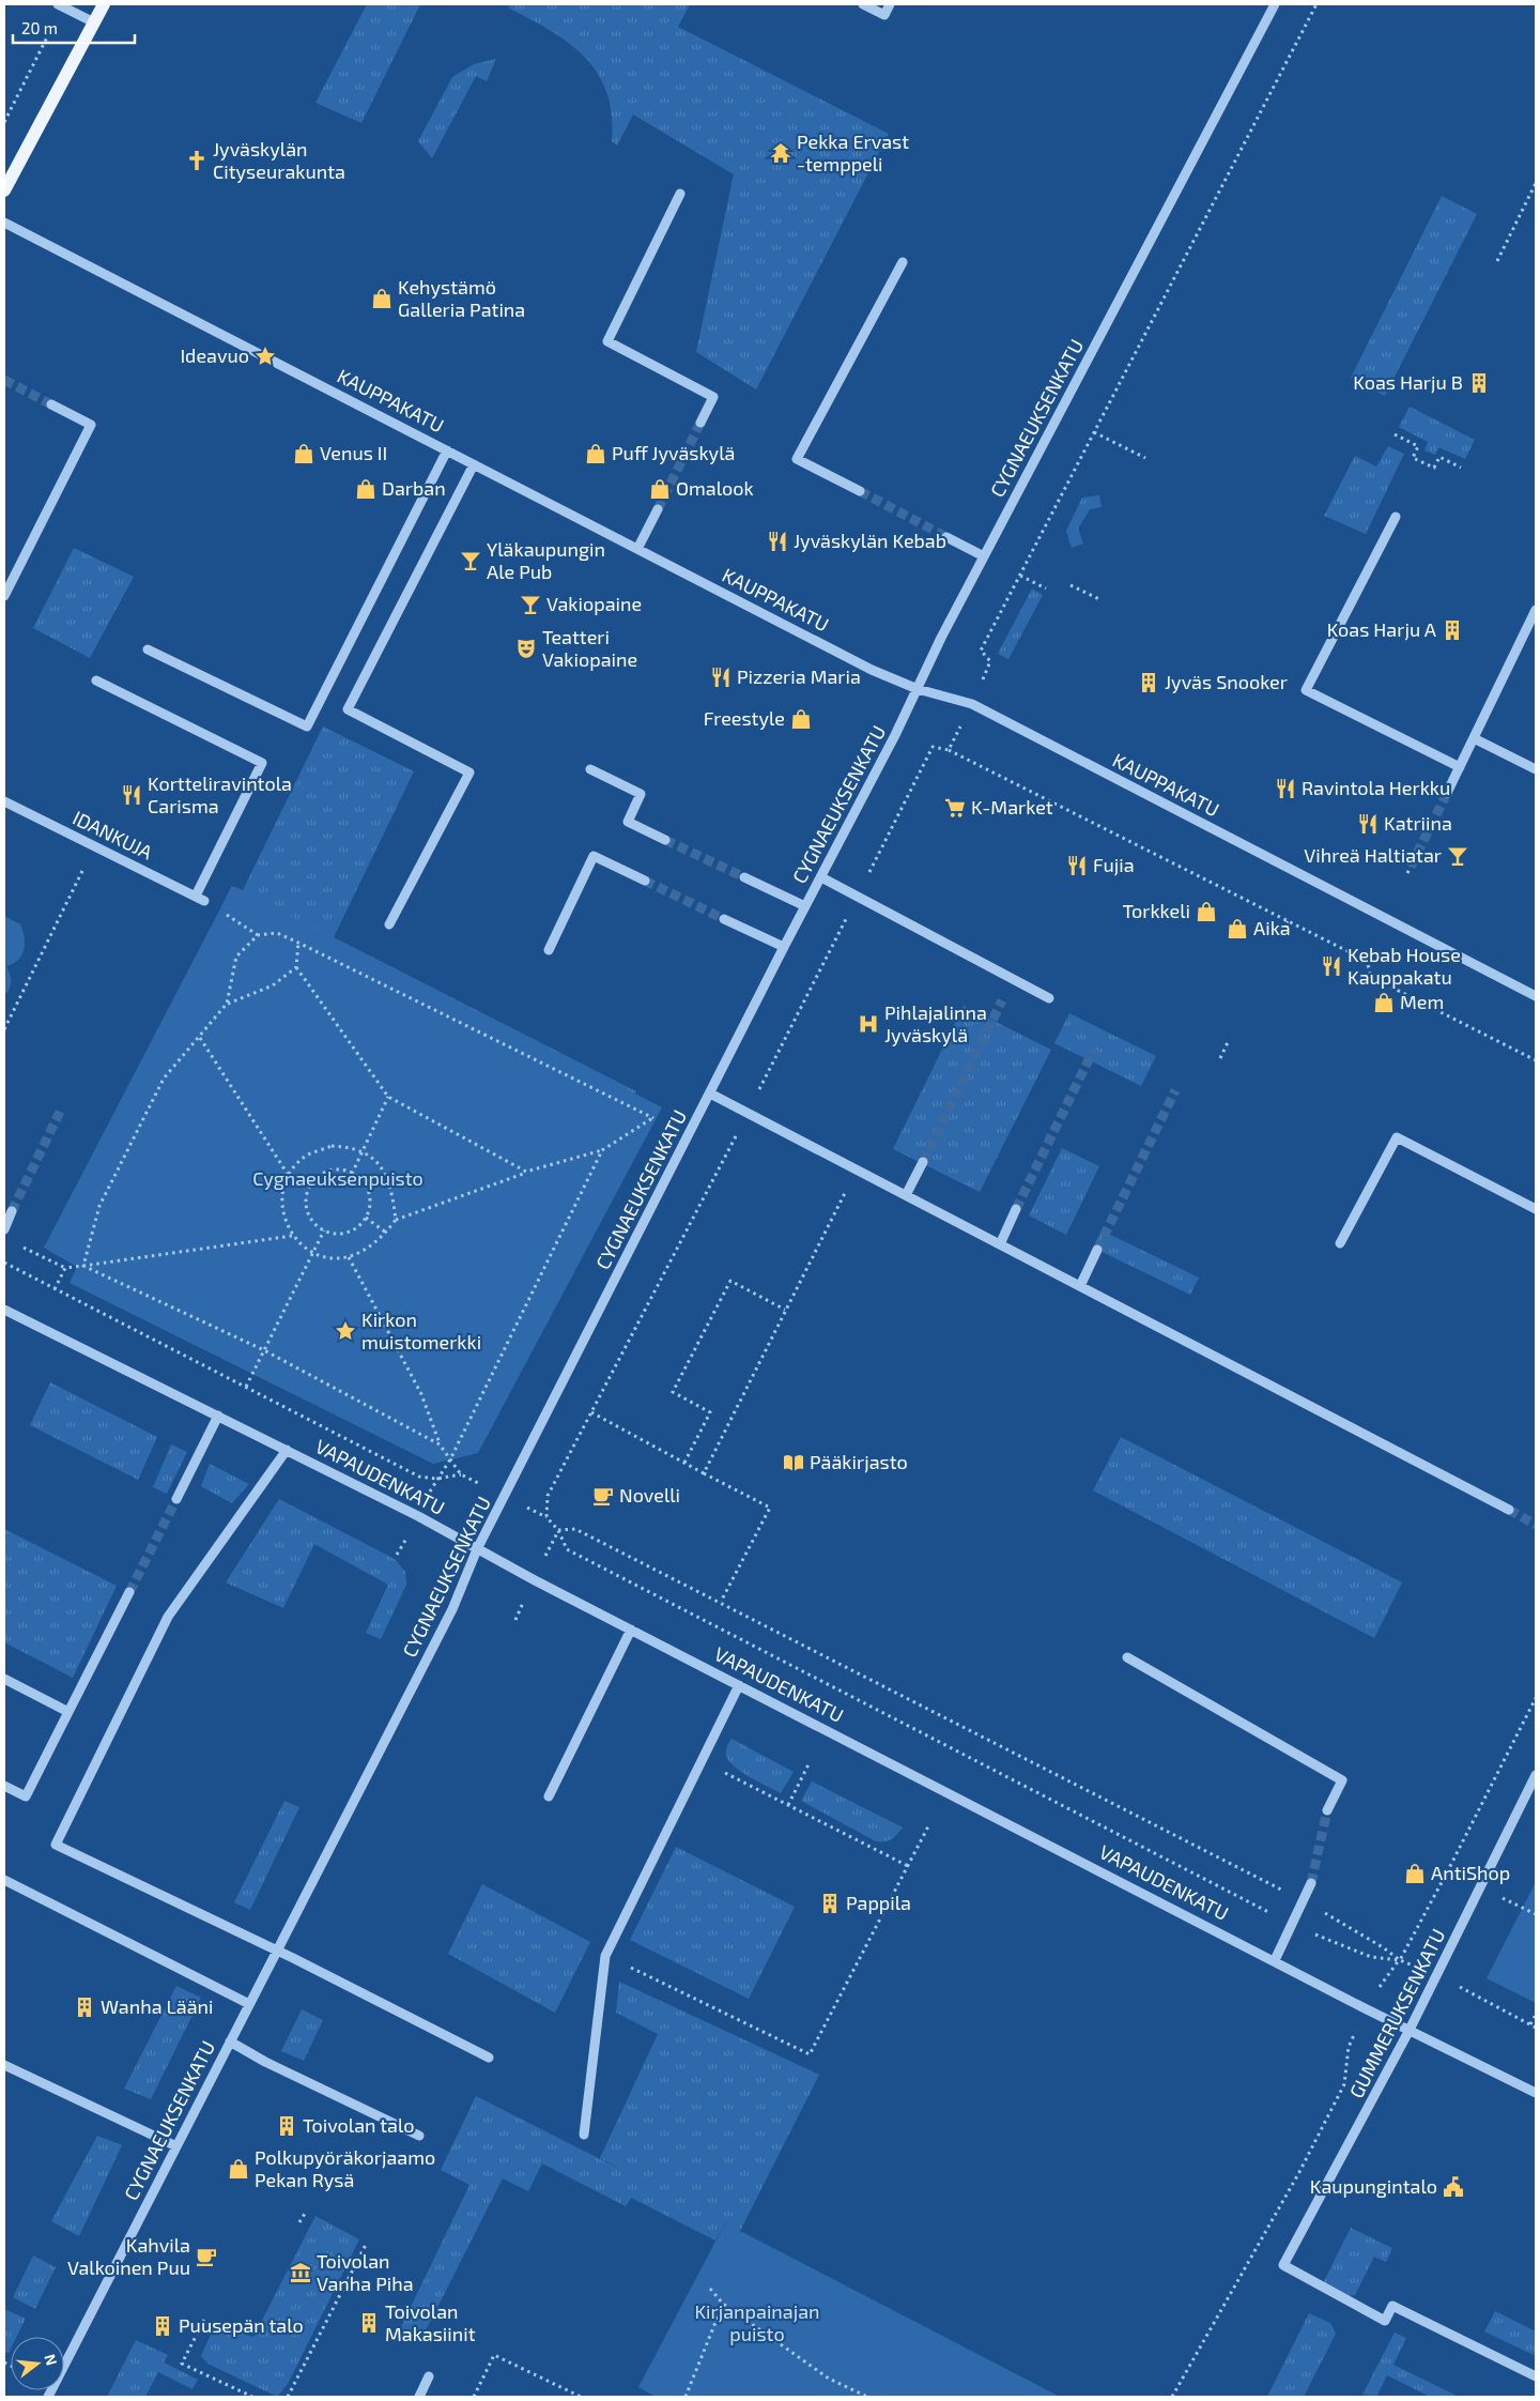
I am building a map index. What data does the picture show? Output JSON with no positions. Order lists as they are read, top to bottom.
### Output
{
  "streets": {
    "street": [
      "KAUPPAKATU",
      "CYGNAEUKSENKATU",
      "IDANKUJA",
      "VAPAUDENKATU",
      "GUMMERUKSENKATU"
    ]
  },
  "crossings": [
    ["KAUPPAKATU", "CYGNAEUKSENKATU"],
    ["CYGNAEUKSENKATU", "VAPAUDENKATU"],
    ["VAPAUDENKATU", "GUMMERUKSENKATU"]
  ],
  "parks": ["Cygnaeuksenpuisto", "Kirjanpainajan puisto"],
  "places": {
    "temple": ["Pekka Ervast -temppeli"],
    "church": ["Jyväskylän Cityseurakunta"],
    "shop": [
      "Kehystämö Galleria Patina",
      "Venus II",
      "Puff Jyväskylä",
      "Darban",
      "Omalook",
      "Freestyle",
      "Torkkeli",
      "Aika",
      "Mem",
      "AntiShop",
      "Polkupyöräkorjaamo Pekan Rysä"
    ],
    "place": ["Ideavuo", "Kirkon muistomerkki"],
    "building": [
      "Koas Harju B",
      "Koas Harju A",
      "Jyväs Snooker",
      "Pappila",
      "Wanha Lääni",
      "Toivolan talo",
      "Toivolan Makasiinit",
      "Puusepän talo"
    ],
    "restaurant": [
      "Jyväskylän Kebab",
      "Pizzeria Maria",
      "Ravintola Herkku",
      "Kortteliravintola Carisma",
      "Katriina",
      "Fujia",
      "Kebab House Kauppakatu"
    ],
    "bar": ["Yläkaupungin Ale Pub", "Vakiopaine", "Vihreä Haltiatar"],
    "theatre": ["Teatteri Vakiopaine"],
    "supermarket": ["K-Market"],
    "hospital": ["Pihlajalinna Jyväskylä"],
    "library": ["Pääkirjasto"],
    "cafe": ["Novelli", "Kahvila Valkoinen Puu"],
    "public building": ["Kaupungintalo"],
    "museum": ["Toivolan Vanha Piha"]
  },
  "scale_bar": "20 m",
  "north": "right"
}
